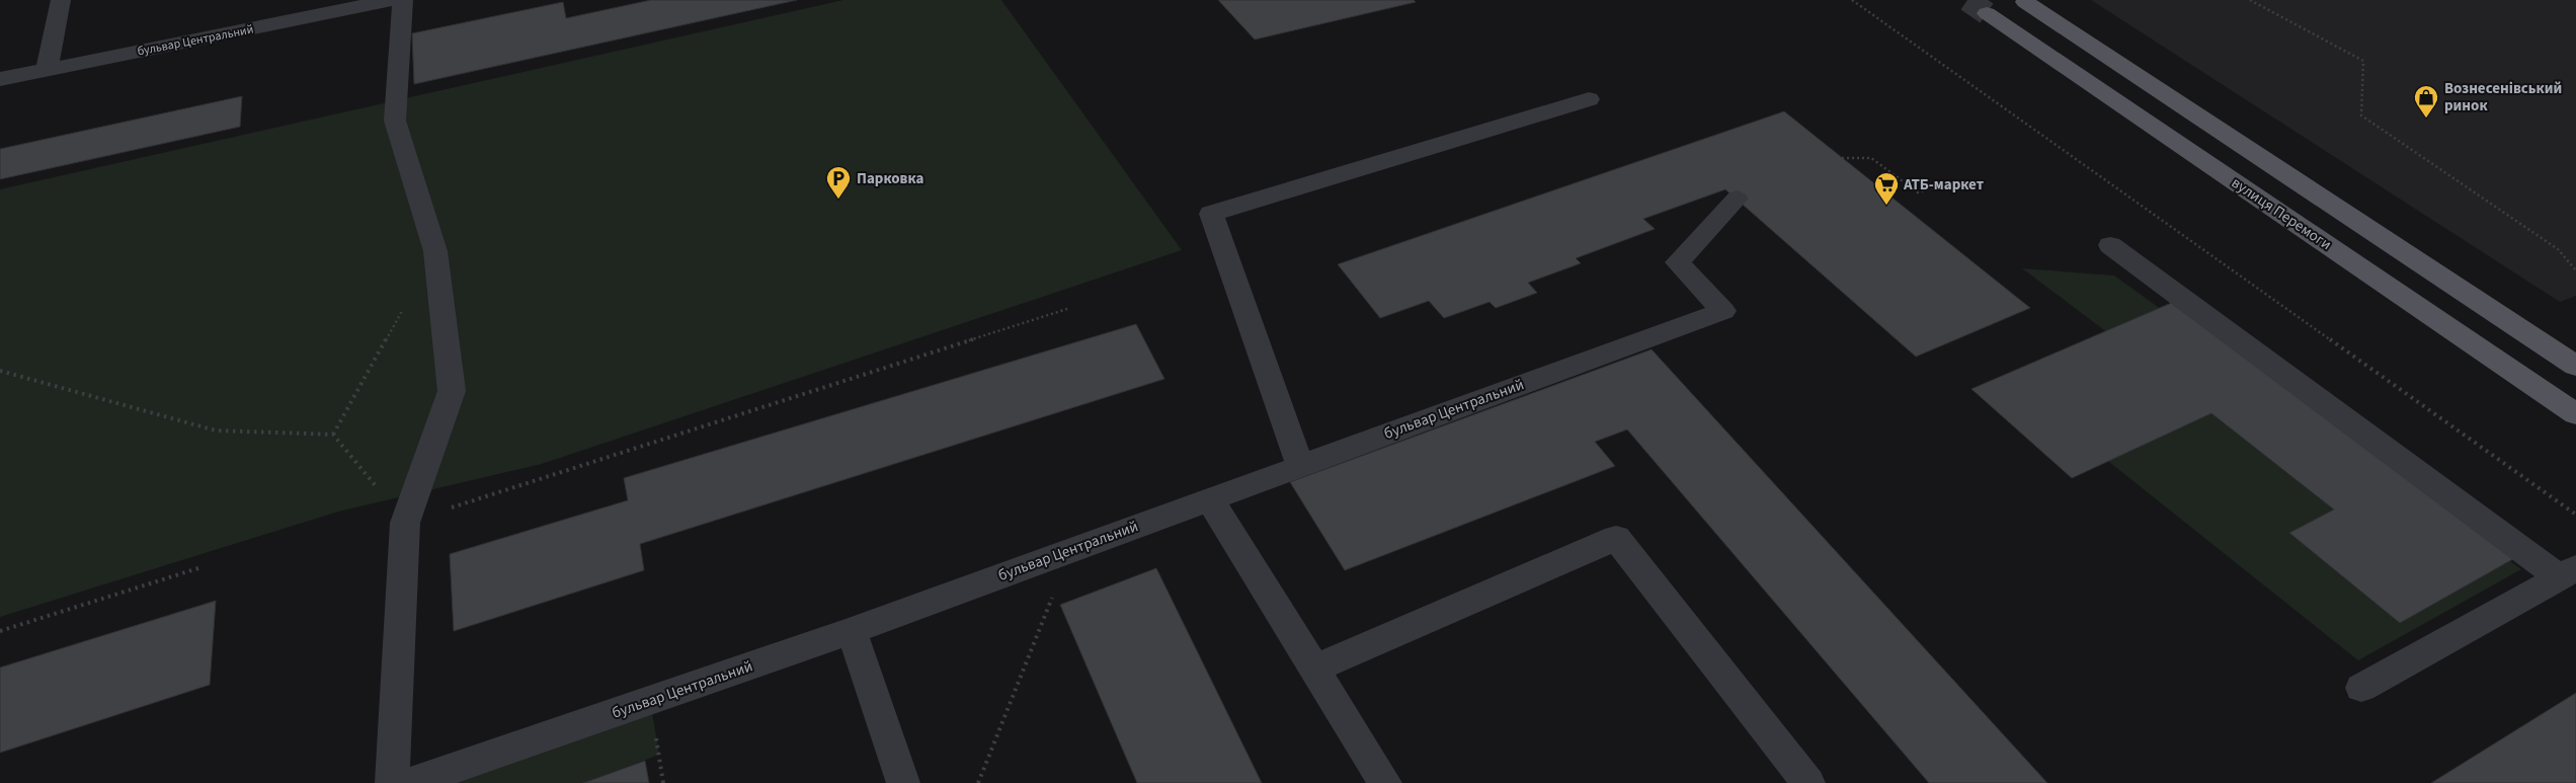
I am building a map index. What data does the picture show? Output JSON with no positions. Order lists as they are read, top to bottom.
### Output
{
  "streets": {
    "main road": ["вулиця Перемоги"],
    "street": ["бульвар Центральний"]
  },
  "places": {
    "shop": ["Вознесенівський ринок"],
    "parking": ["Парковка"],
    "supermarket": ["АТБ-маркет"]
  }
}
